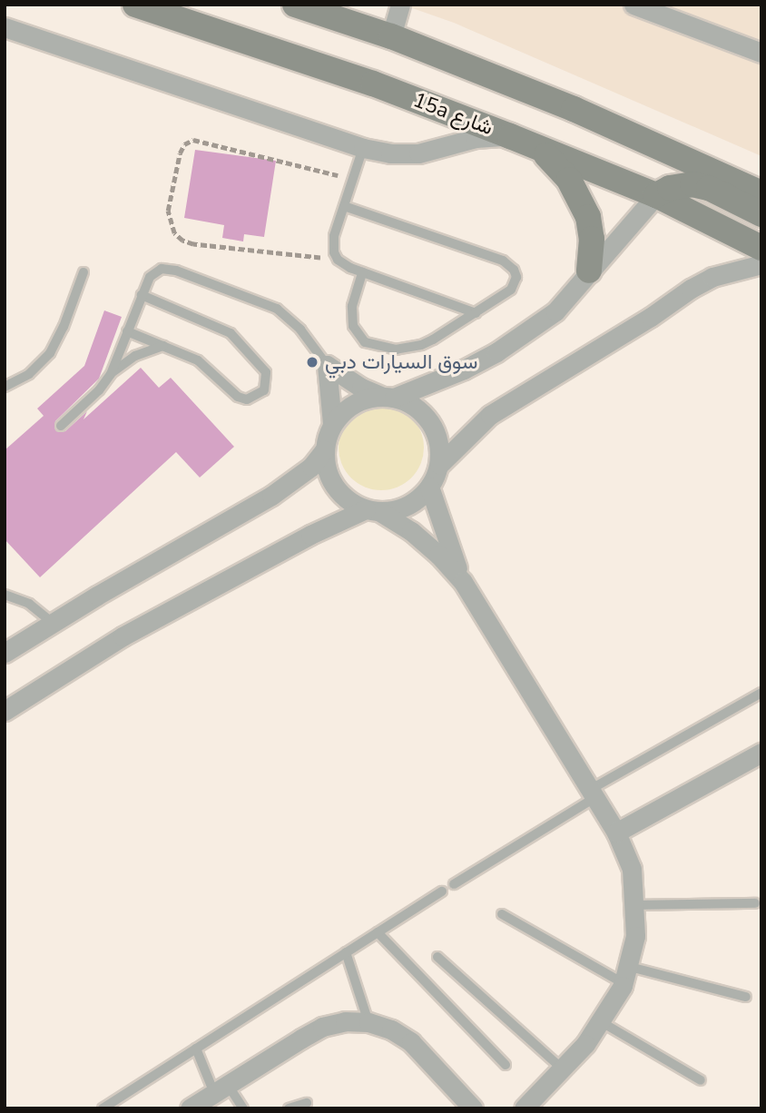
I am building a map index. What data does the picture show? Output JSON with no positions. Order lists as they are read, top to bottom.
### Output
{
  "streets": {
    "main road": ["15a شارع"]
  },
  "places": ["سوق السيارات دبي"]
}
